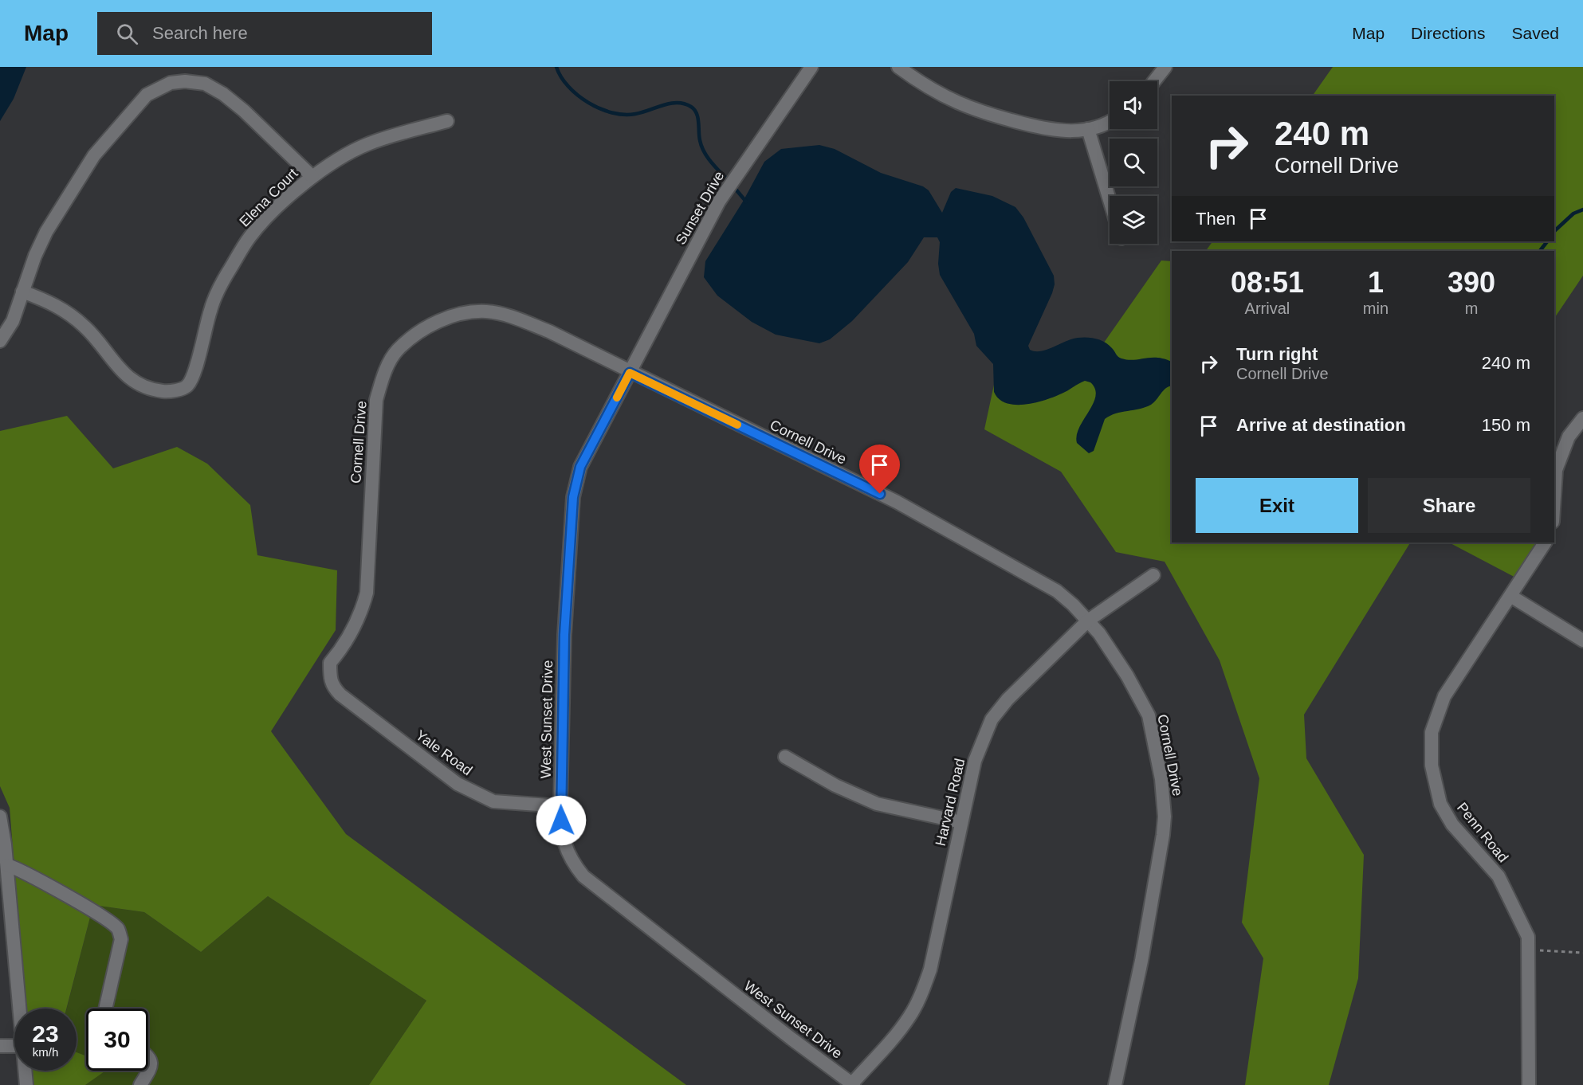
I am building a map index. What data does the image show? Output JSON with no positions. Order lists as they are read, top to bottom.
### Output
{
  "streets": {
    "street": [
      "Elena Court",
      "Sunset Drive",
      "Cornell Drive",
      "West Sunset Drive",
      "Yale Road",
      "Harvard Road",
      "Penn Road"
    ]
  },
  "crossings": [
    ["Sunset Drive", "Cornell Drive"],
    ["Sunset Drive", "West Sunset Drive"],
    ["Cornell Drive", "West Sunset Drive"],
    ["Cornell Drive", "Yale Road"],
    ["Cornell Drive", "Harvard Road"],
    ["West Sunset Drive", "Yale Road"],
    ["West Sunset Drive", "Harvard Road"]
  ],
  "page": {
    "header": "Map",
    "search": "Search here",
    "nav": ["Map", "Directions", "Saved"],
    "turn": ["240 m", "Cornell Drive"],
    "then": "Then",
    "eta": [
      "08:51",
      "Arrival",
      "1",
      "min",
      "390",
      "m"
    ],
    "list": [
      {
        "name": "Turn right",
        "note": "Cornell Drive",
        "value": "240 m"
      },
      {
        "name": "Arrive at destination",
        "value": "150 m"
      }
    ],
    "buttons": ["Exit", "Share"],
    "speed": "23 km/h",
    "limit": "30"
  }
}
